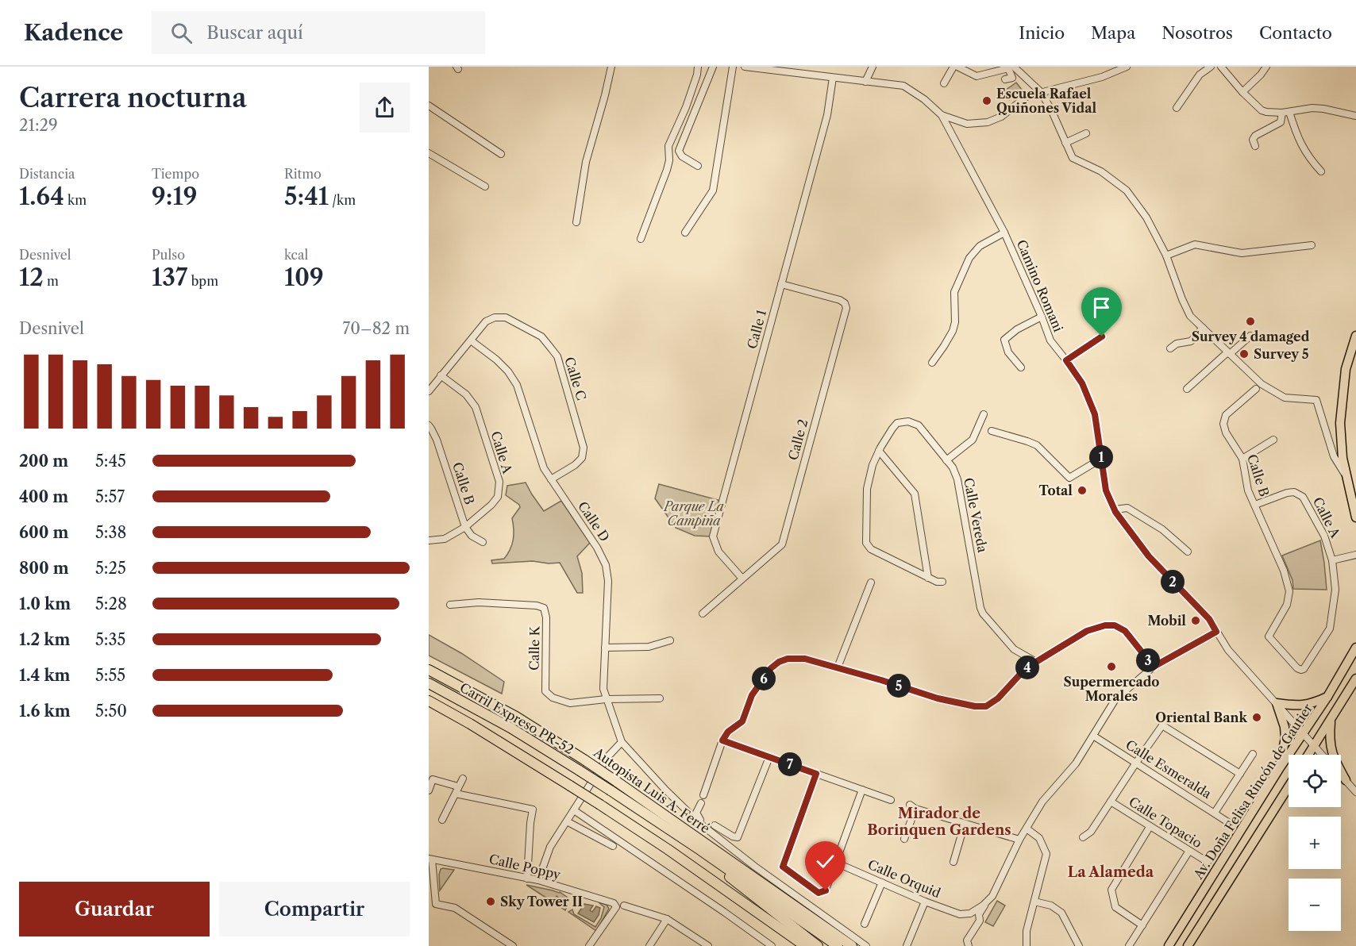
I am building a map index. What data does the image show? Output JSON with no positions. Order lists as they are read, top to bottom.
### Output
{
  "streets": {
    "highway": ["Carril Expreso PR-52", "Autopista Luis A. Ferré"],
    "main road": ["Av. Doña Felisa Rincón de Gautier"],
    "street": [
      "Camino Romani",
      "Calle 1",
      "Calle C",
      "Calle 2",
      "Calle A",
      "Calle B",
      "Calle Vereda",
      "Calle D",
      "Calle K",
      "Calle Esmeralda",
      "Calle Topacio",
      "Calle Poppy",
      "Calle Orquid"
    ]
  },
  "crossings": [
    ["Camino Romani", "Av. Doña Felisa Rincón de Gautier"],
    ["Calle 1", "Calle 2"],
    ["Calle C", "Calle A"],
    ["Calle C", "Calle D"],
    ["Calle A", "Calle B"],
    ["Calle D", "Calle K"]
  ],
  "districts": ["Mirador de Borinquen Gardens", "La Alameda"],
  "parks": ["Parque La Campiña"],
  "places": [
    "Escuela Rafael Quiñones Vidal",
    "Survey 4 damaged",
    "Survey 5",
    "Total",
    "Mobil",
    "Supermercado Morales",
    "Oriental Bank",
    "Sky Tower II"
  ],
  "page": {
    "header": "Kadence",
    "search": "Buscar aquí",
    "nav": [
      "Inicio",
      "Mapa",
      "Nosotros",
      "Contacto"
    ],
    "heading": ["Carrera nocturna", "21:29"],
    "stats": [
      ["Distancia", "1.64 km"],
      ["Tiempo", "9:19"],
      ["Ritmo", "5:41 /km"],
      ["Desnivel", "12 m"],
      ["Pulso", "137 bpm"],
      ["kcal", "109"]
    ],
    "chart": ["Desnivel", "70–82 m"],
    "list": [
      {
        "name": "200 m",
        "note": "5:45"
      },
      {
        "name": "400 m",
        "note": "5:57"
      },
      {
        "name": "600 m",
        "note": "5:38"
      },
      {
        "name": "800 m",
        "note": "5:25"
      },
      {
        "name": "1.0 km",
        "note": "5:28"
      },
      {
        "name": "1.2 km",
        "note": "5:35"
      },
      {
        "name": "1.4 km",
        "note": "5:55"
      },
      {
        "name": "1.6 km",
        "note": "5:50"
      }
    ],
    "pins": [
      "1",
      "2",
      "3",
      "4",
      "6",
      "5",
      "7"
    ],
    "map_buttons": ["+", "−"],
    "buttons": ["Guardar", "Compartir"]
  }
}
